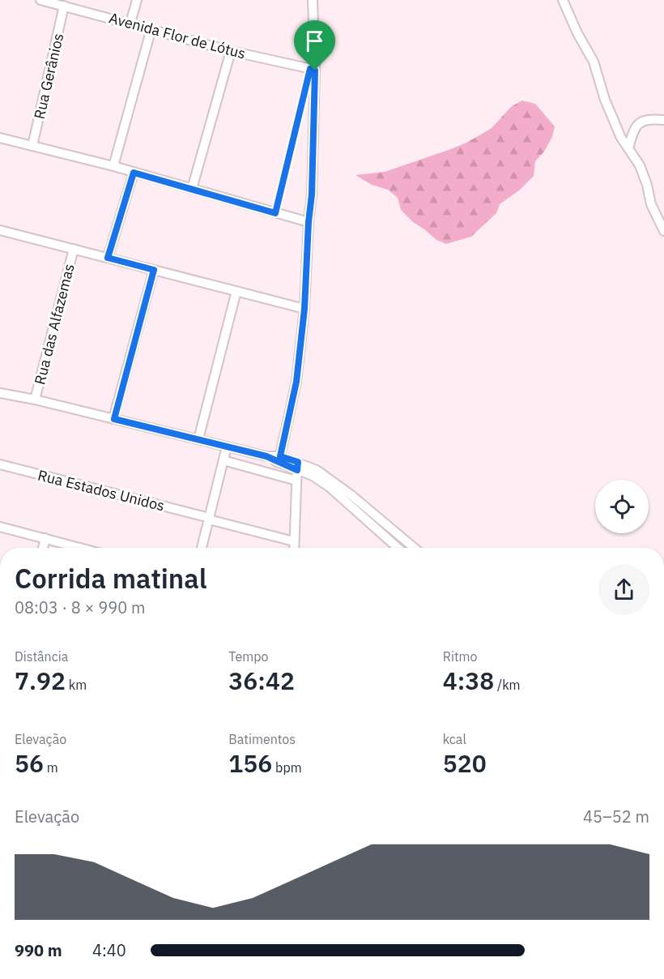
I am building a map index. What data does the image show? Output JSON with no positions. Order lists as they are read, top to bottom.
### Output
{
  "streets": {
    "street": [
      "Avenida Flor de Lótus",
      "Rua Gerânios",
      "Rua das Alfazemas",
      "Rua Estados Unidos"
    ]
  },
  "crossings": [
    ["Avenida Flor de Lótus", "Rua Gerânios"]
  ],
  "page": {
    "heading": ["Corrida matinal", "08:03 · 8 × 990 m"],
    "stats": [
      ["Distância", "7.92 km"],
      ["Tempo", "36:42"],
      ["Ritmo", "4:38 /km"],
      ["Elevação", "56 m"],
      ["Batimentos", "156 bpm"],
      ["kcal", "520"]
    ],
    "chart": ["Elevação", "45–52 m"],
    "list": [
      {
        "name": "990 m",
        "note": "4:40"
      }
    ]
  }
}
